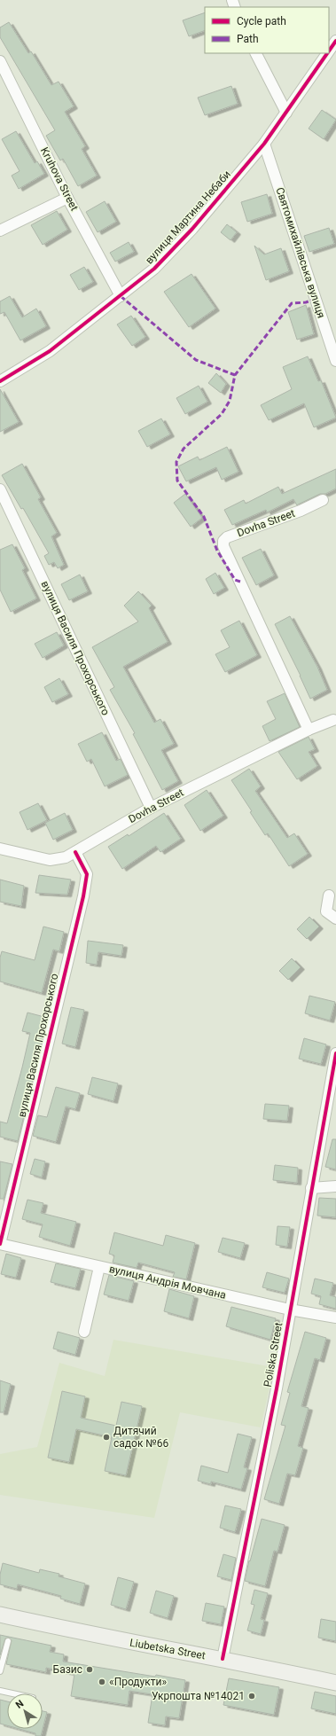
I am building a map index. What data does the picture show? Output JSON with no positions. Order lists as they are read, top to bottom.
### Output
{
  "streets": {
    "main road": ["Liubetska Street"],
    "street": [
      "Kruhova Street",
      "вулиця Мартина Небаби",
      "Святомихайлівська вулиця",
      "Dovha Street",
      "вулиця Василя Прохорського",
      "вулиця Андрія Мовчана",
      "Poliska Street"
    ]
  },
  "crossings": [
    ["Kruhova Street", "вулиця Мартина Небаби"],
    ["вулиця Мартина Небаби", "Святомихайлівська вулиця"],
    ["Dovha Street", "вулиця Василя Прохорського"],
    ["вулиця Василя Прохорського", "вулиця Андрія Мовчана"],
    ["вулиця Андрія Мовчана", "Poliska Street"],
    ["Poliska Street", "Liubetska Street"]
  ],
  "places": [
    "Дитячий садок №66",
    "Базис",
    "«Продукти»",
    "Укрпошта №14021"
  ],
  "legend": ["Cycle path", "Path"],
  "north": "top left"
}
